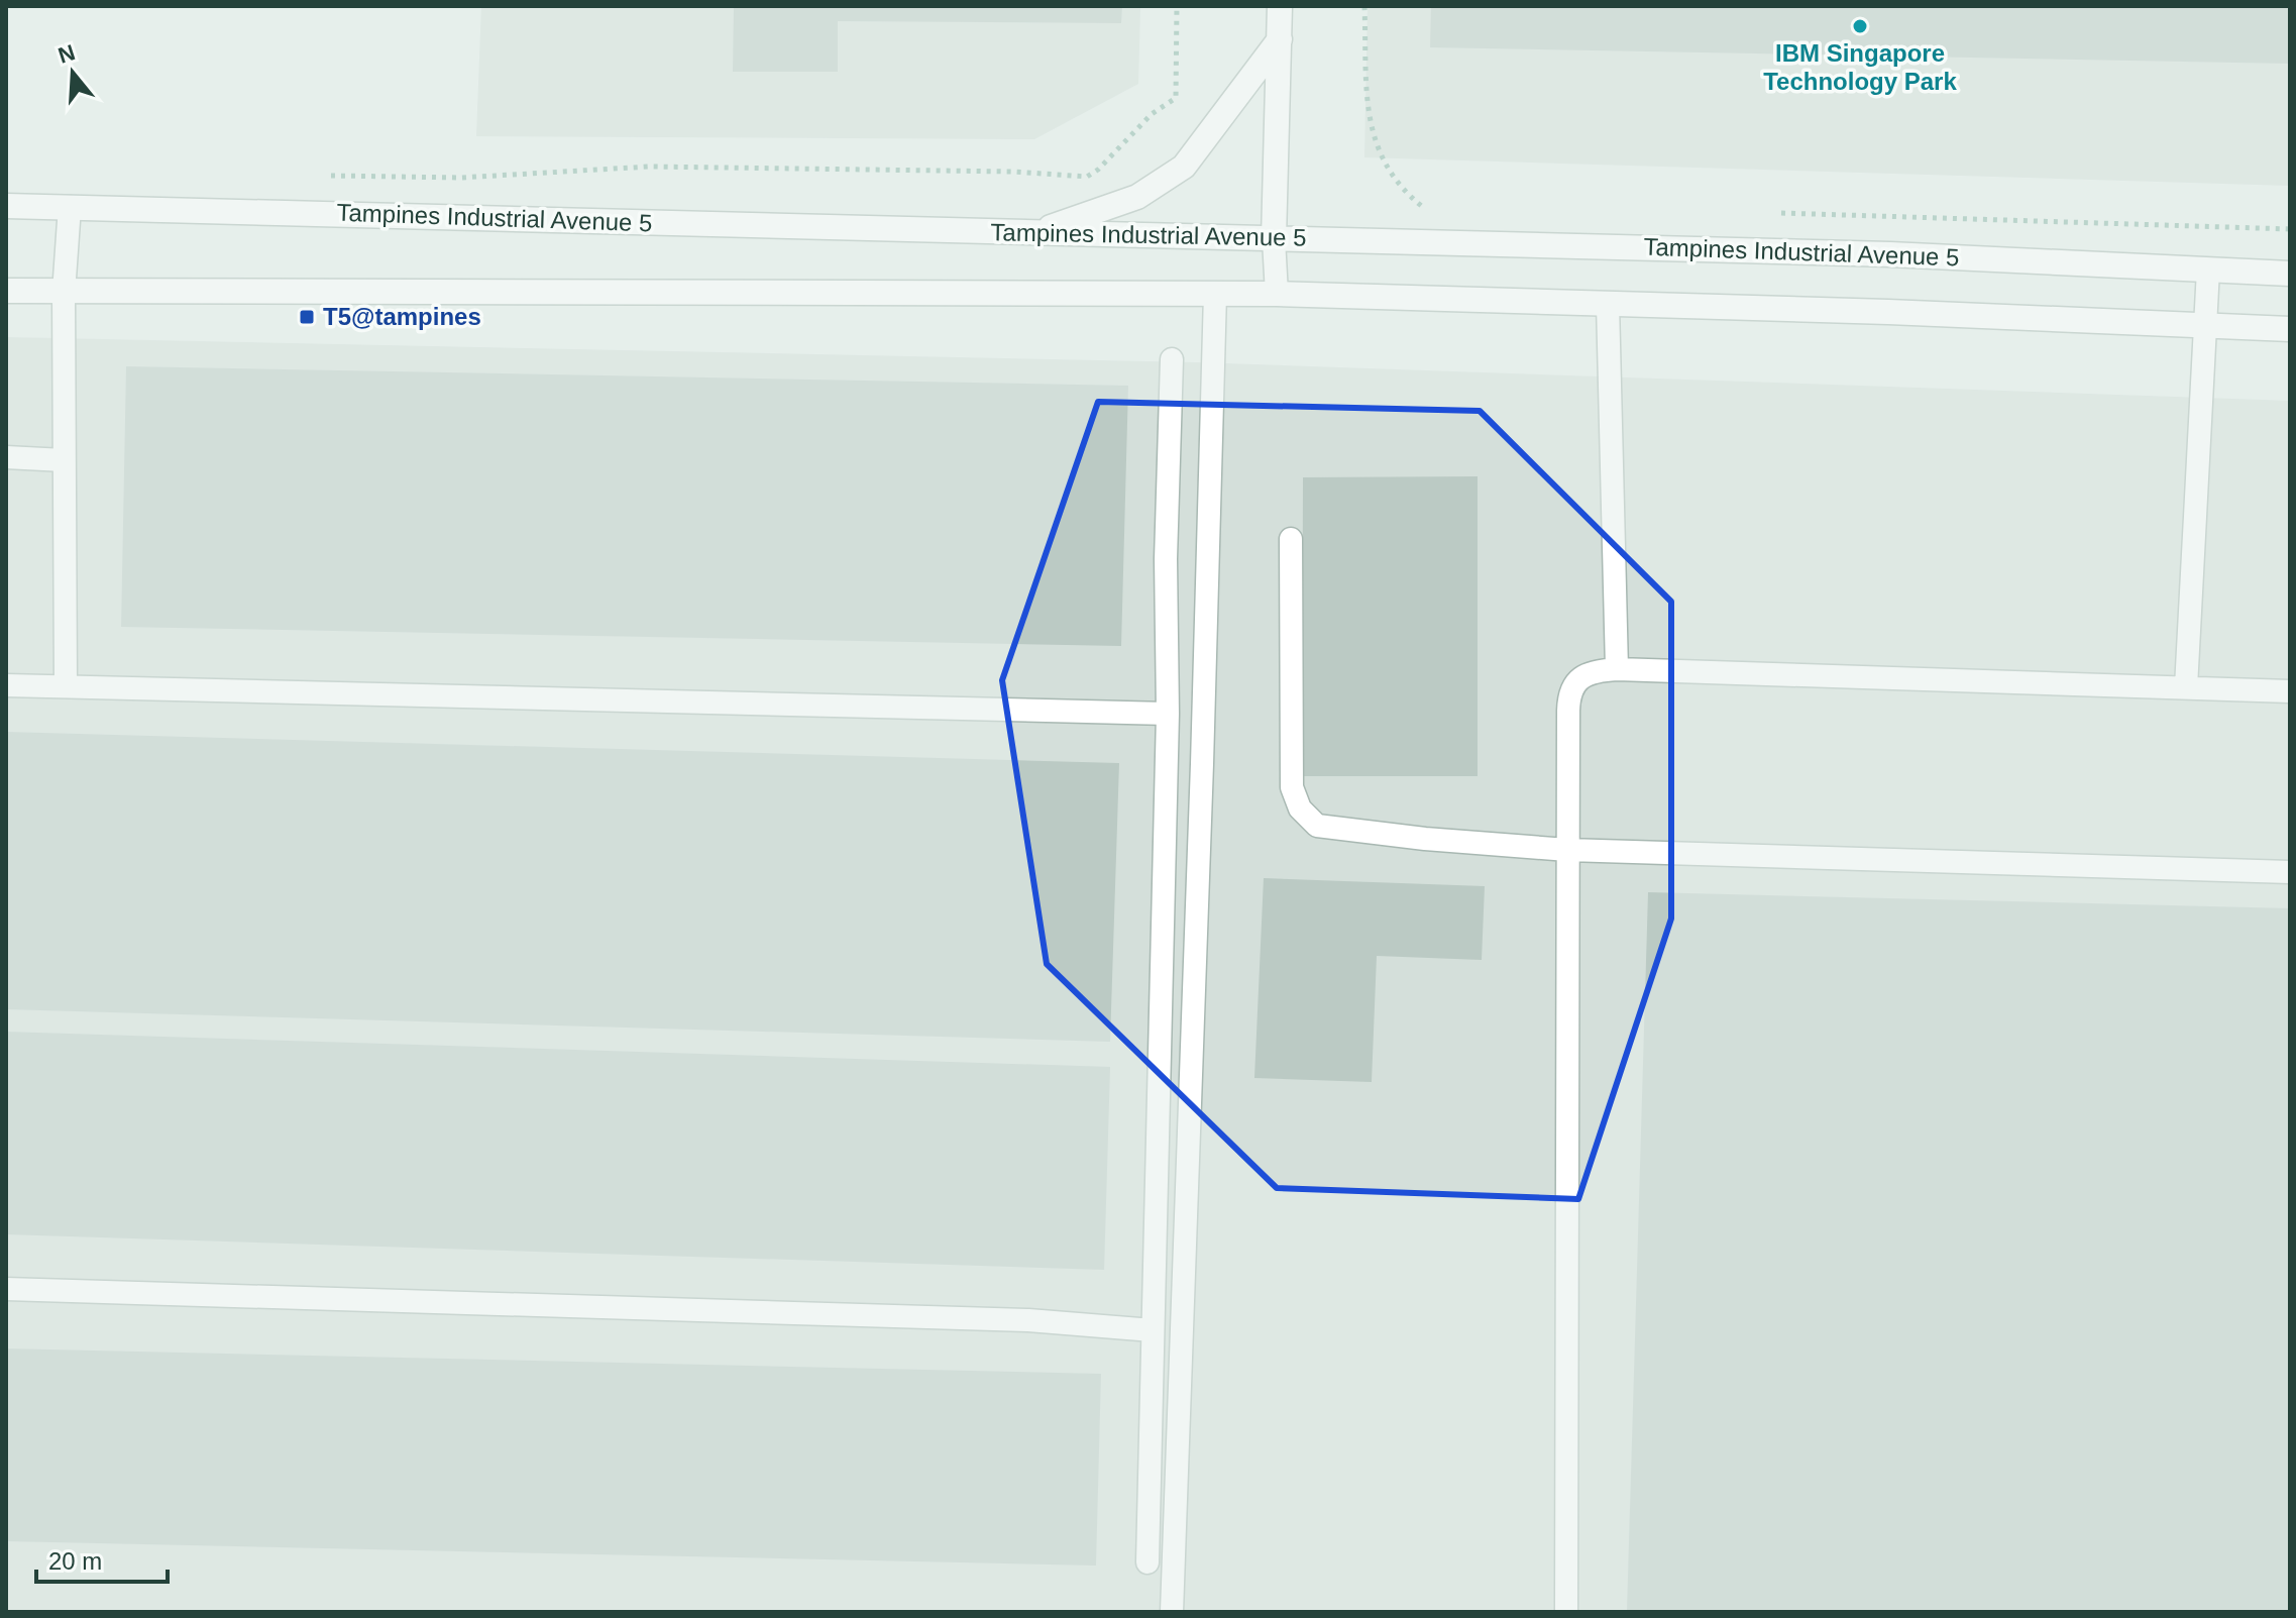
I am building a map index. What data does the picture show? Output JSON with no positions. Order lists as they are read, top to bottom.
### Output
{
  "streets": {
    "street": ["Tampines Industrial Avenue 5"]
  },
  "places": {
    "other": ["IBM Singapore Technology Park"],
    "transit": ["T5@tampines"]
  },
  "scale_bar": "20 m",
  "north": "top"
}
